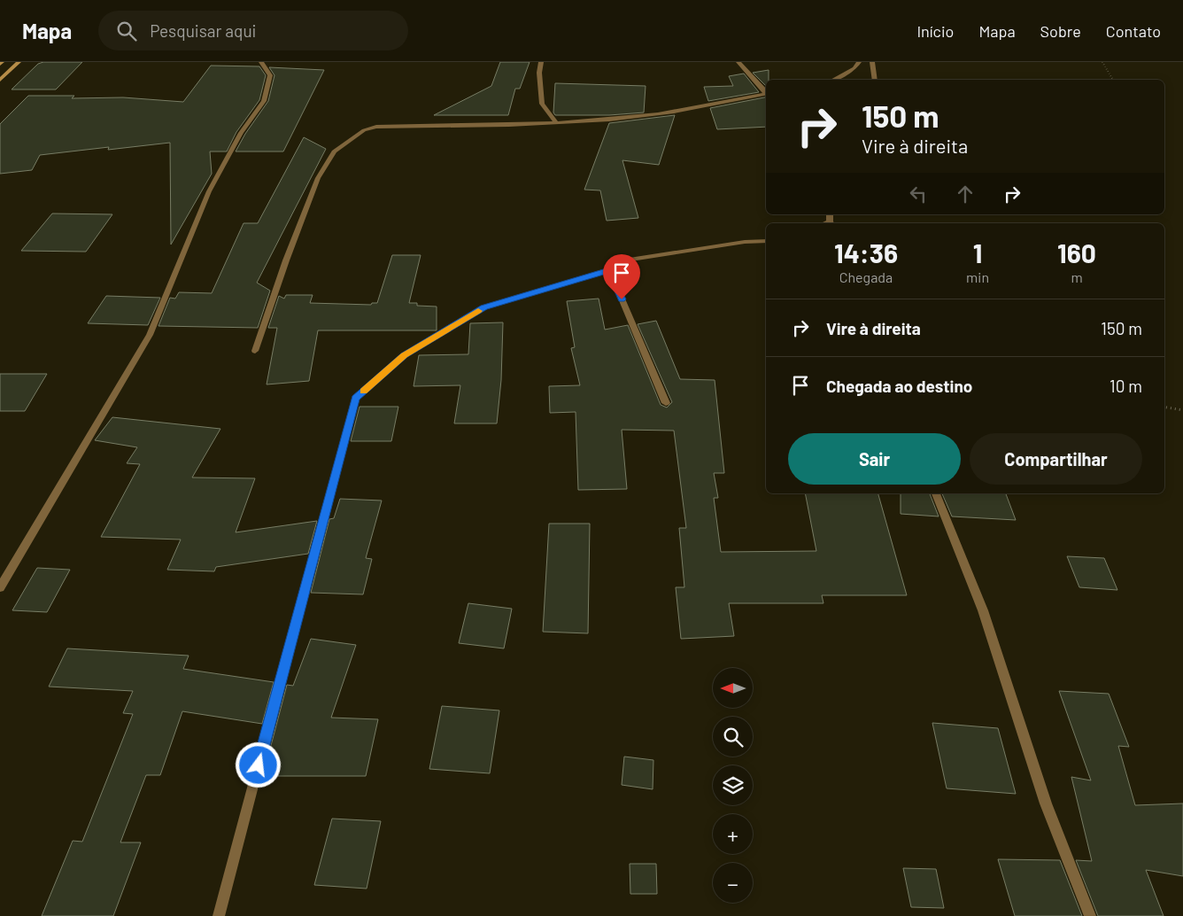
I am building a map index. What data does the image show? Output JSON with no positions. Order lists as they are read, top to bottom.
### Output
{
  "north": "left",
  "page": {
    "header": "Mapa",
    "search": "Pesquisar aqui",
    "nav": [
      "Início",
      "Mapa",
      "Sobre",
      "Contato"
    ],
    "turn": ["150 m", "Vire à direita"],
    "eta": [
      "14:36",
      "Chegada",
      "1",
      "min",
      "160",
      "m"
    ],
    "list": [
      {
        "name": "Vire à direita",
        "value": "150 m"
      },
      {
        "name": "Chegada ao destino",
        "value": "10 m"
      }
    ],
    "buttons": ["Sair", "Compartilhar"],
    "map_buttons": ["+", "−"]
  }
}
